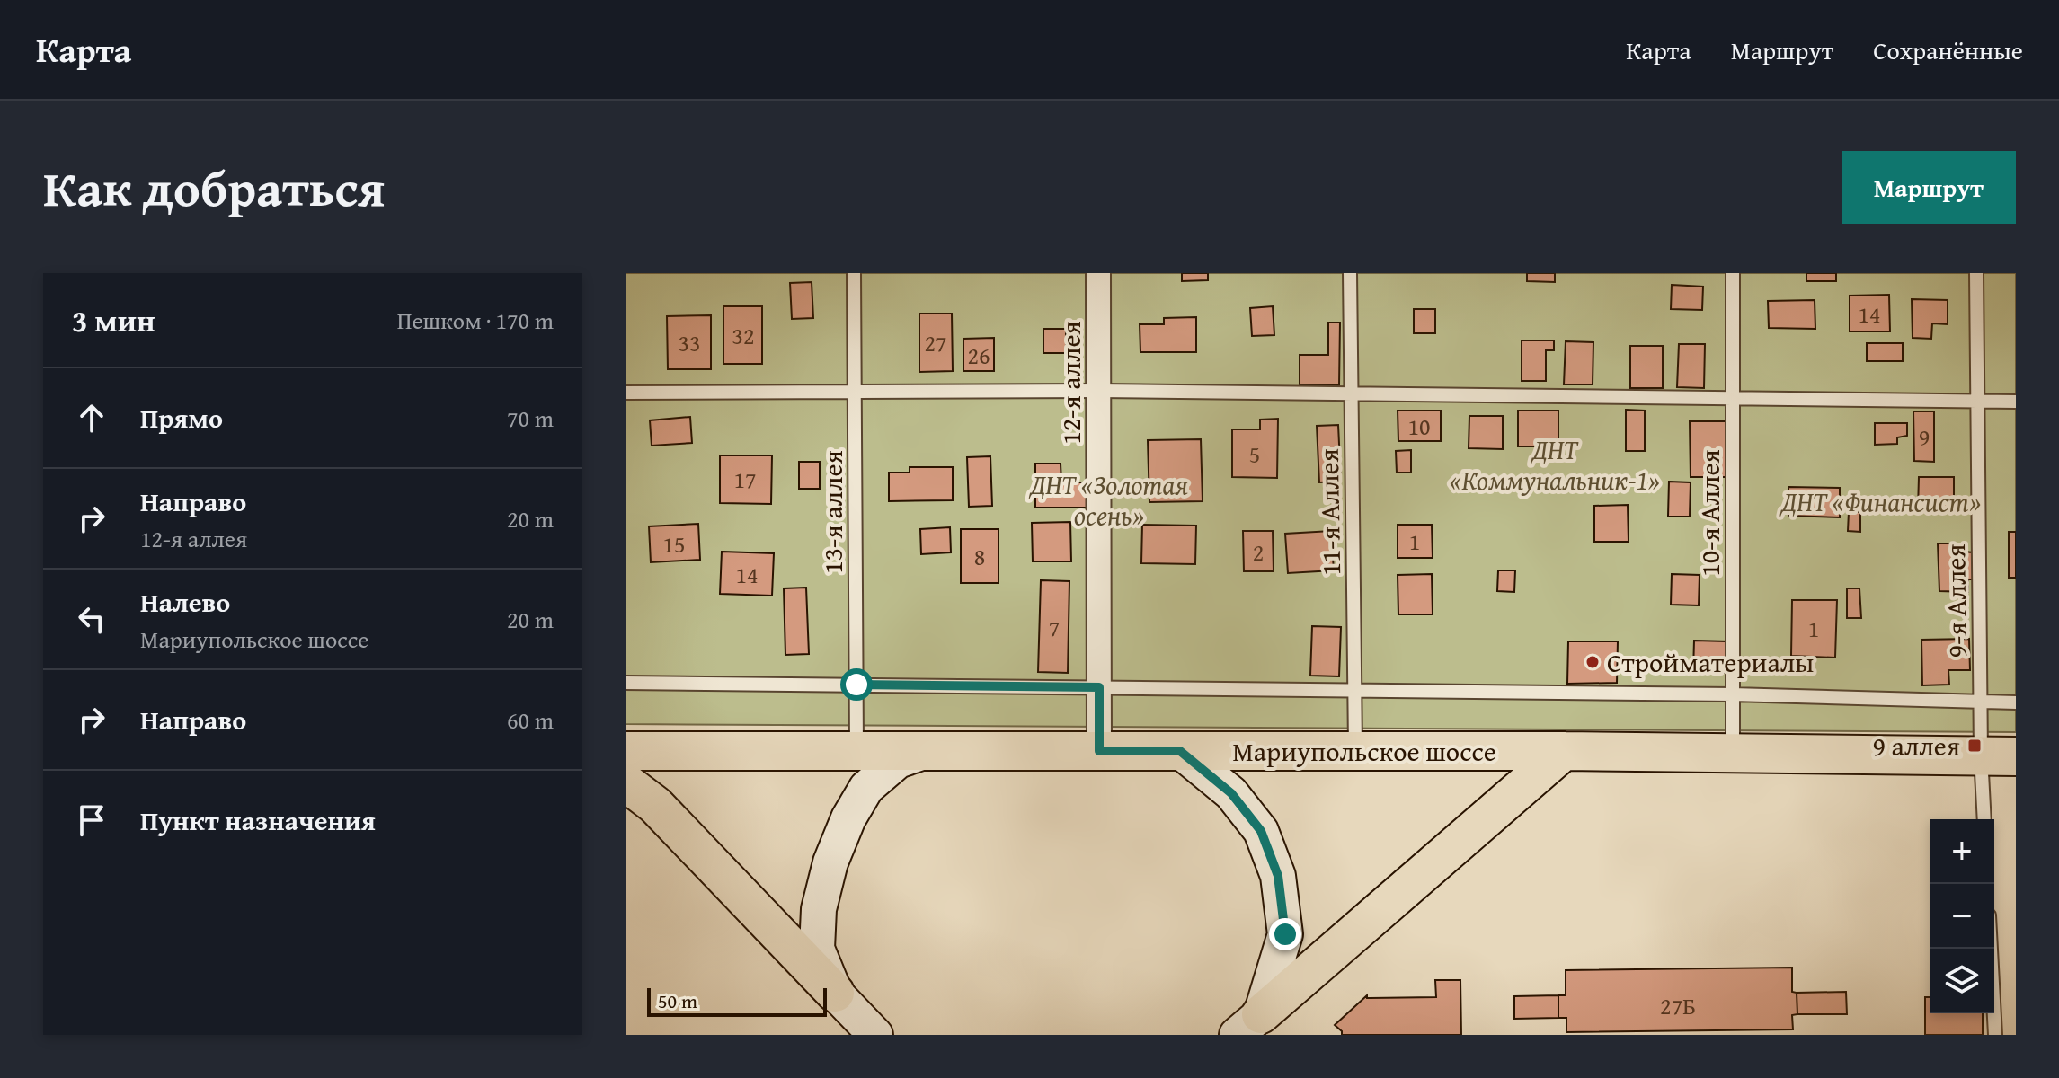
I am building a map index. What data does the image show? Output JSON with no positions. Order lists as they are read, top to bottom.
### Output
{
  "streets": {
    "main road": ["Мариупольское шоссе"],
    "street": ["12-я аллея"],
    "lane": [
      "13-я аллея",
      "11-я Аллея",
      "10-я Аллея",
      "9-я Аллея"
    ]
  },
  "crossings": [
    ["12-я аллея", "Мариупольское шоссе"],
    ["13-я аллея", "Мариупольское шоссе"],
    ["11-я Аллея", "Мариупольское шоссе"],
    ["10-я Аллея", "Мариупольское шоссе"],
    ["9-я Аллея", "Мариупольское шоссе"]
  ],
  "parks": ["ДНТ «Коммунальник-1»", "ДНТ «Золотая осень»", "ДНТ «Финансист»"],
  "places": {
    "other": ["Стройматериалы"],
    "transit": ["9 аллея"]
  },
  "house_numbers": [
    "14",
    "32",
    "33",
    "27",
    "26",
    "10",
    "9",
    "5",
    "17",
    "1",
    "15",
    "2",
    "8",
    "14",
    "7",
    "1",
    "27Б"
  ],
  "scale_bar": "50 m",
  "page": {
    "header": "Карта",
    "nav": ["Карта", "Маршрут", "Сохранённые"],
    "title": "Как добраться",
    "buttons": "Маршрут",
    "heading": ["3 мин", "Пешком · 170 m"],
    "list": [
      ["Прямо", "70 m"],
      ["Направо", "12-я аллея", "20 m"],
      ["Налево", "Мариупольское шоссе", "20 m"],
      ["Направо", "60 m"],
      "Пункт назначения"
    ],
    "map_buttons": ["+", "−"],
    "scale": "50 m"
  }
}
